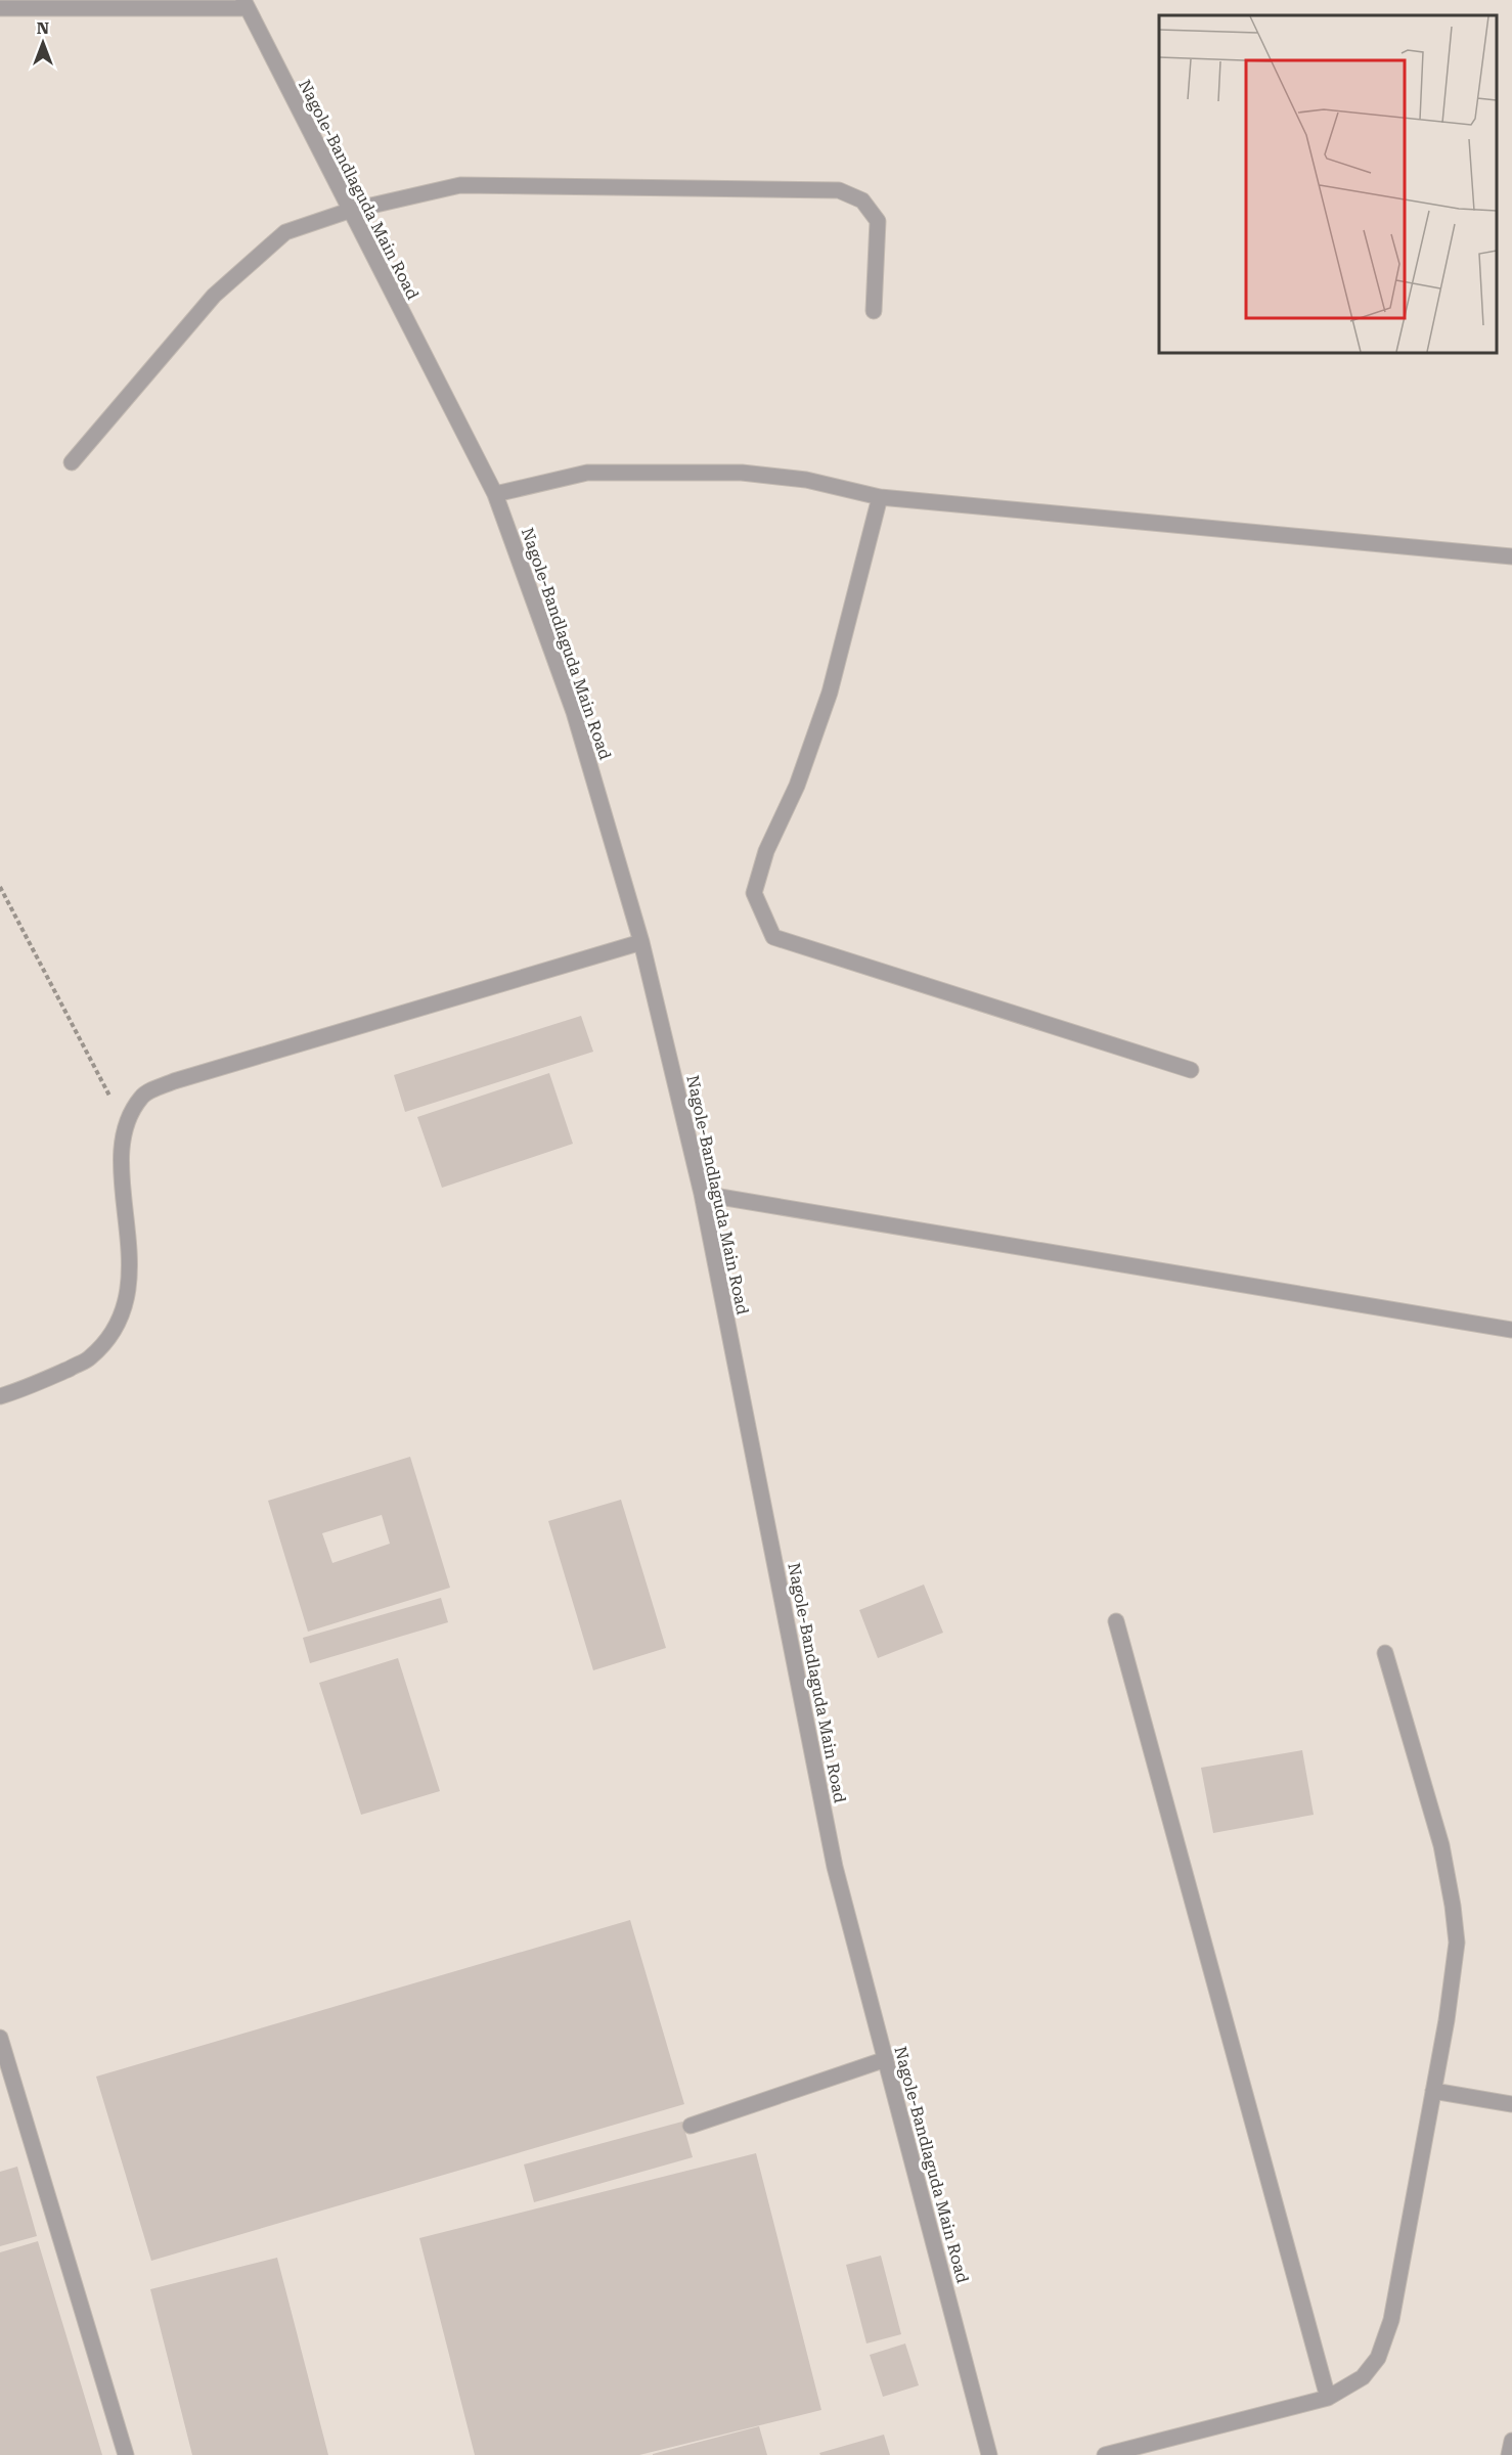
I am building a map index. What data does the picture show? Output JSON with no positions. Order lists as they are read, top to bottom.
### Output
{
  "streets": {
    "street": ["Nagole-Bandlaguda Main Road"]
  },
  "north": "top"
}
